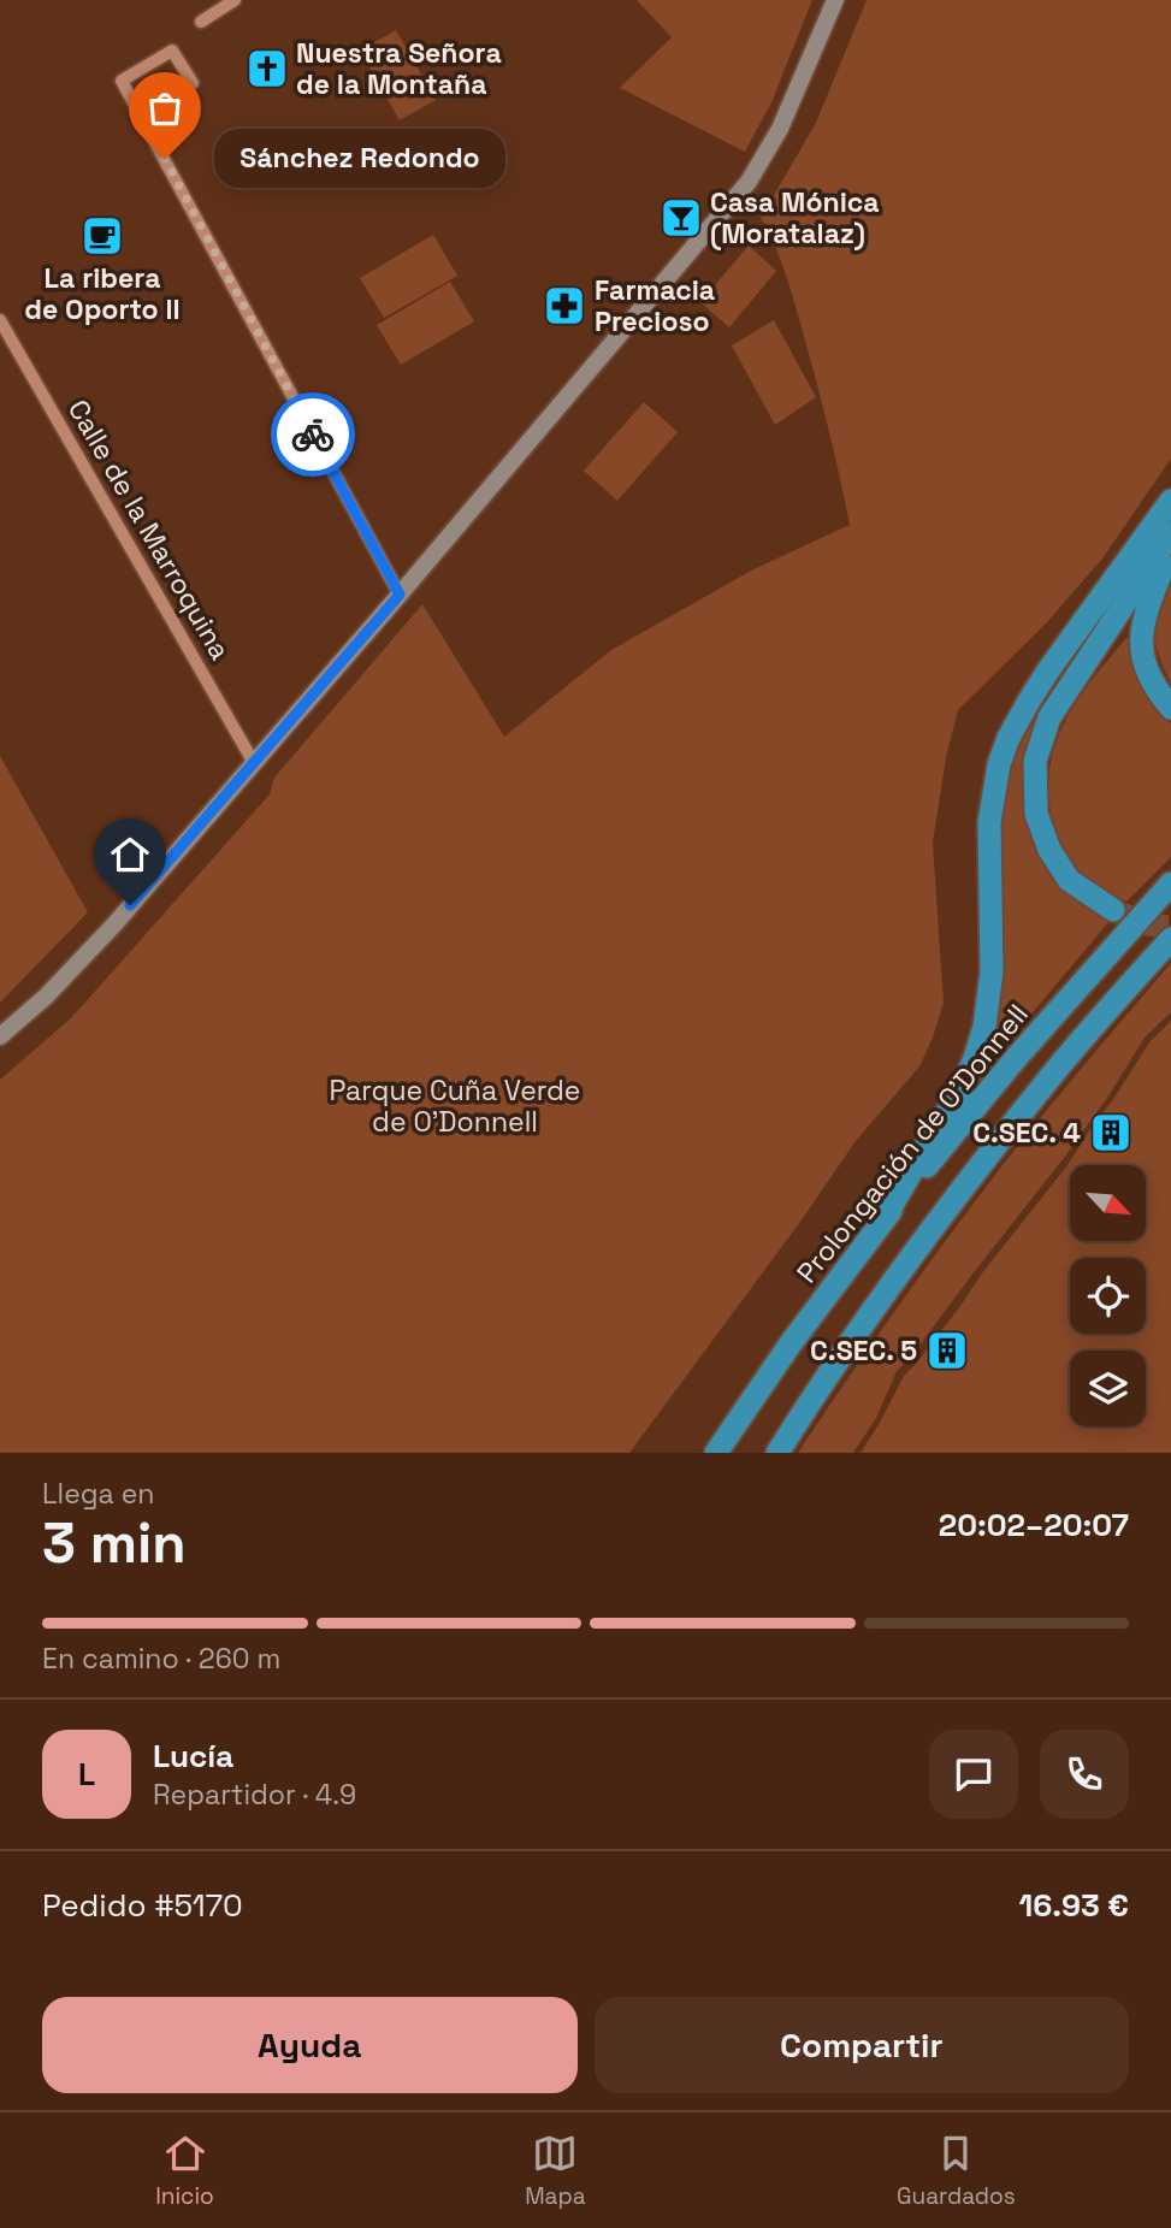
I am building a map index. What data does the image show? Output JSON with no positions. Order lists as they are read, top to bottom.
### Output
{
  "streets": {
    "highway": ["Prolongación de O'Donnell"],
    "street": ["Calle de la Marroquina"]
  },
  "parks": ["Parque Cuña Verde de O'Donnell"],
  "places": {
    "church": ["Nuestra Señora de la Montaña"],
    "other": ["Sánchez Redondo"],
    "bar": ["Casa Mónica (Moratalaz)"],
    "cafe": ["La ribera de Oporto II"],
    "pharmacy": ["Farmacia Precioso"],
    "building": ["C.SEC. 4", "C.SEC. 5"]
  },
  "north": "bottom right",
  "page": {
    "bubble": "Sánchez Redondo",
    "heading": ["3 min", "Llega en", "20:02–20:07"],
    "panel": [
      "Lucía",
      "Repartidor · 4.9",
      "Pedido #5170",
      "16.93 €"
    ],
    "bar": "En camino · 260 m",
    "round": "L",
    "buttons": ["Ayuda", "Compartir"],
    "tabs": ["Inicio", "Mapa", "Guardados"]
  }
}
